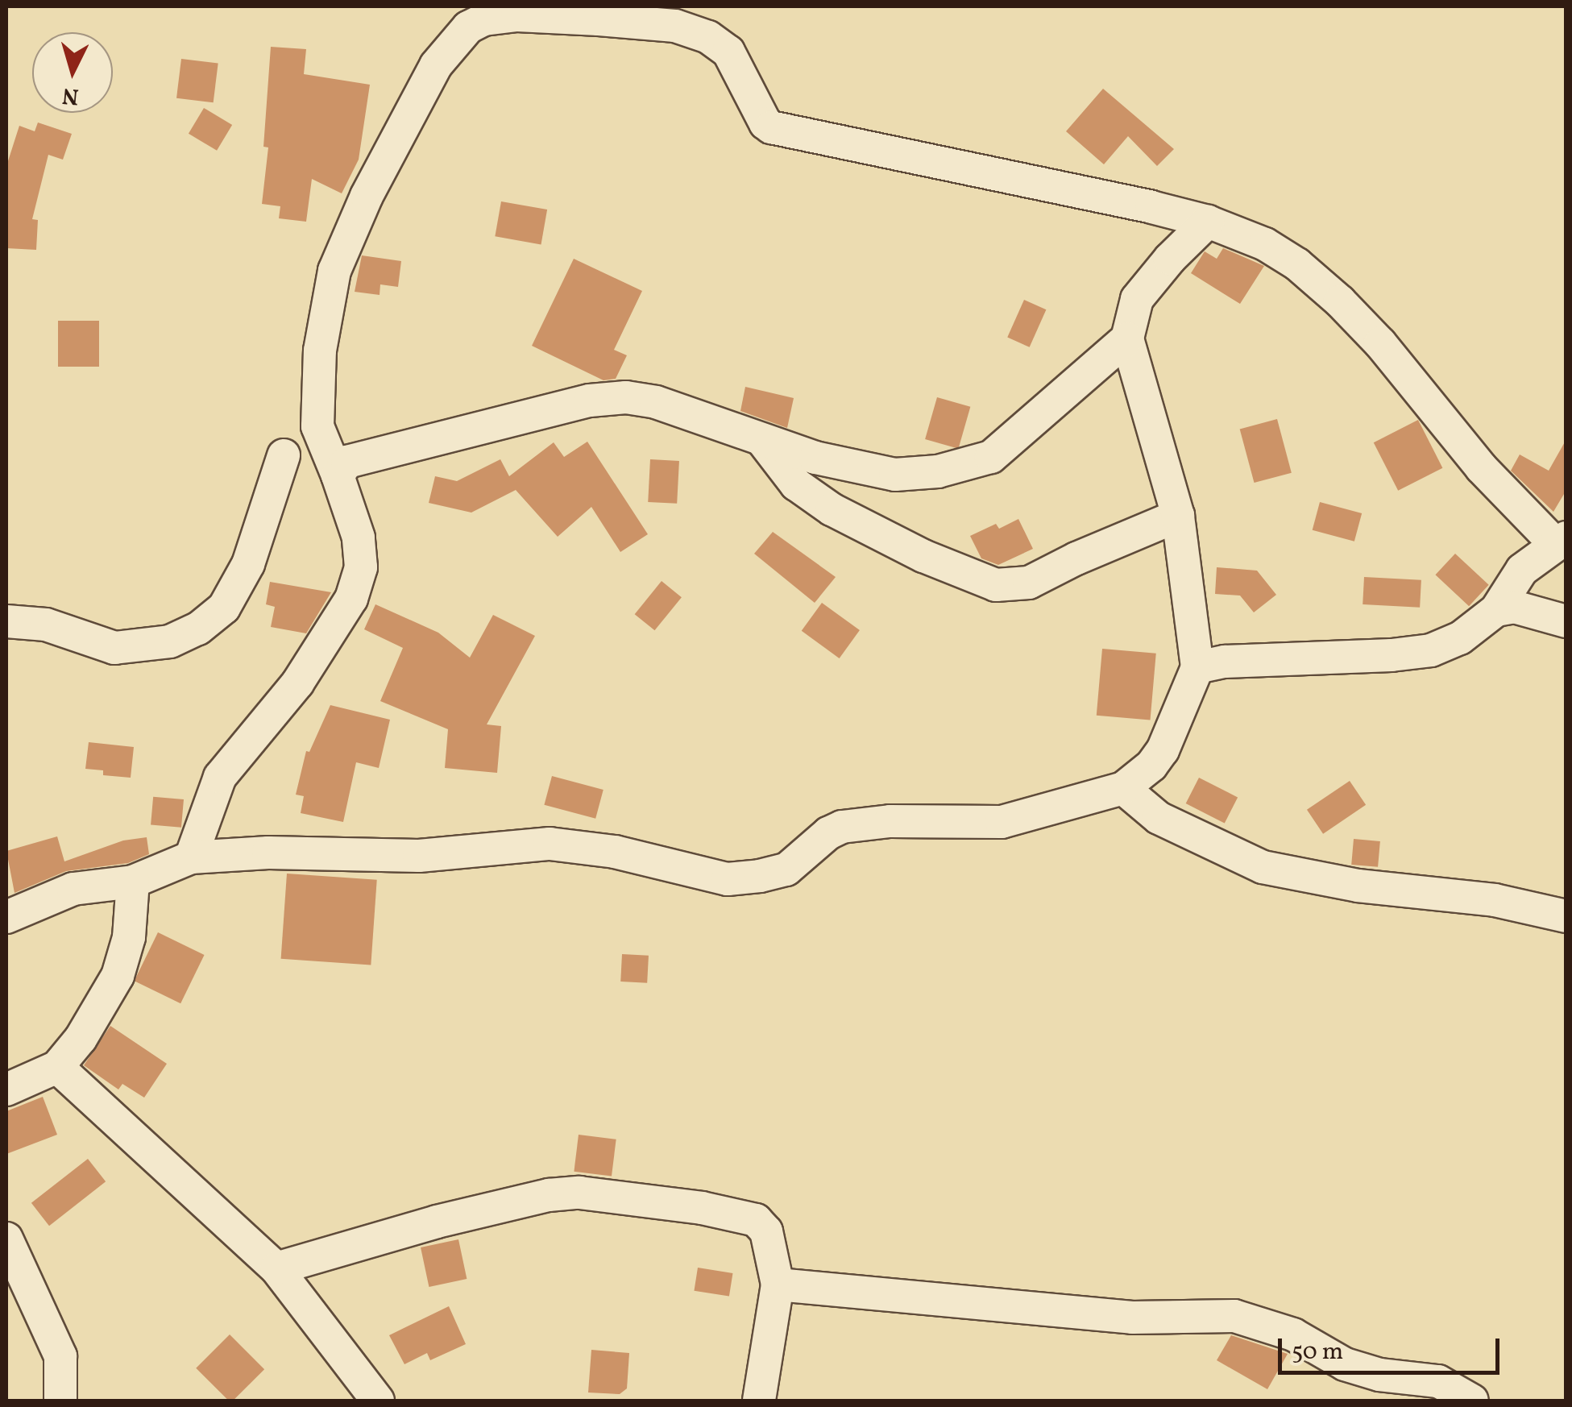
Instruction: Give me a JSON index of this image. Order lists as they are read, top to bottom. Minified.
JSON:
{"scale_bar":"50 m","north":"bottom"}
